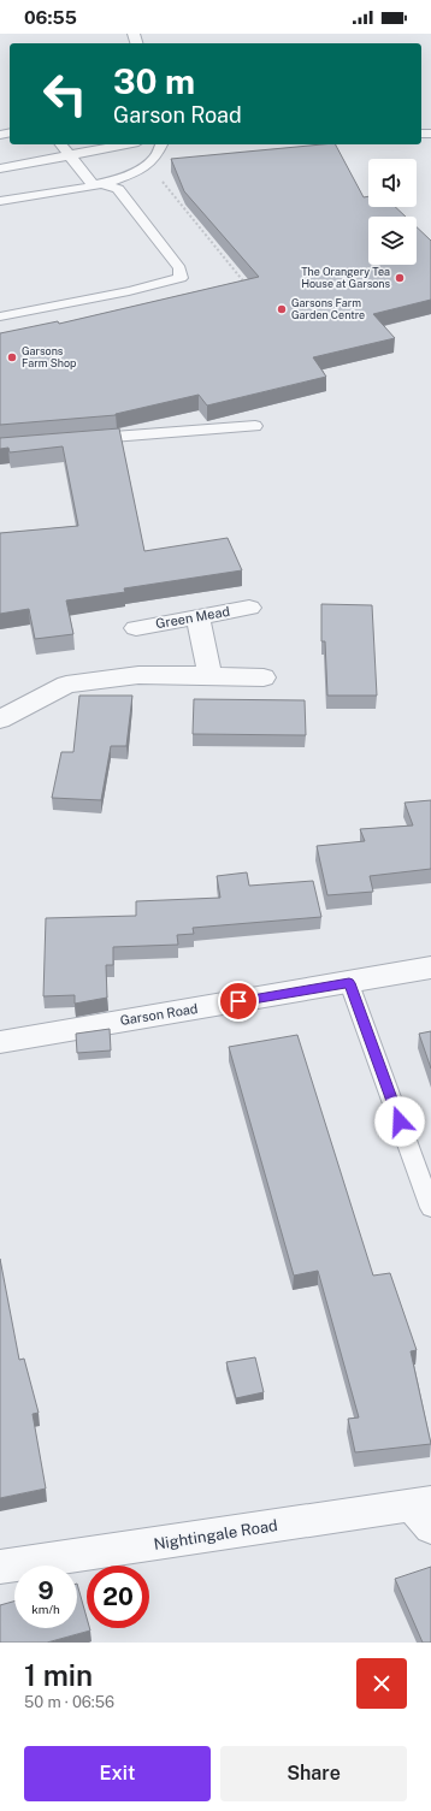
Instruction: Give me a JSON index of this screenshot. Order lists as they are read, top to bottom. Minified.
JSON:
{"streets":{"street":["Green Mead","Garson Road","Nightingale Road"]},"places":["The Orangery Tea House at Garsons","Garsons Farm Garden Centre","Garsons Farm Shop"],"page":{"status":"06:55","turn":["30 m","Garson Road"],"speed":"9 km/h","limit":"20","heading":["1 min","50 m · 06:56"],"buttons":["Exit","Share"]}}
